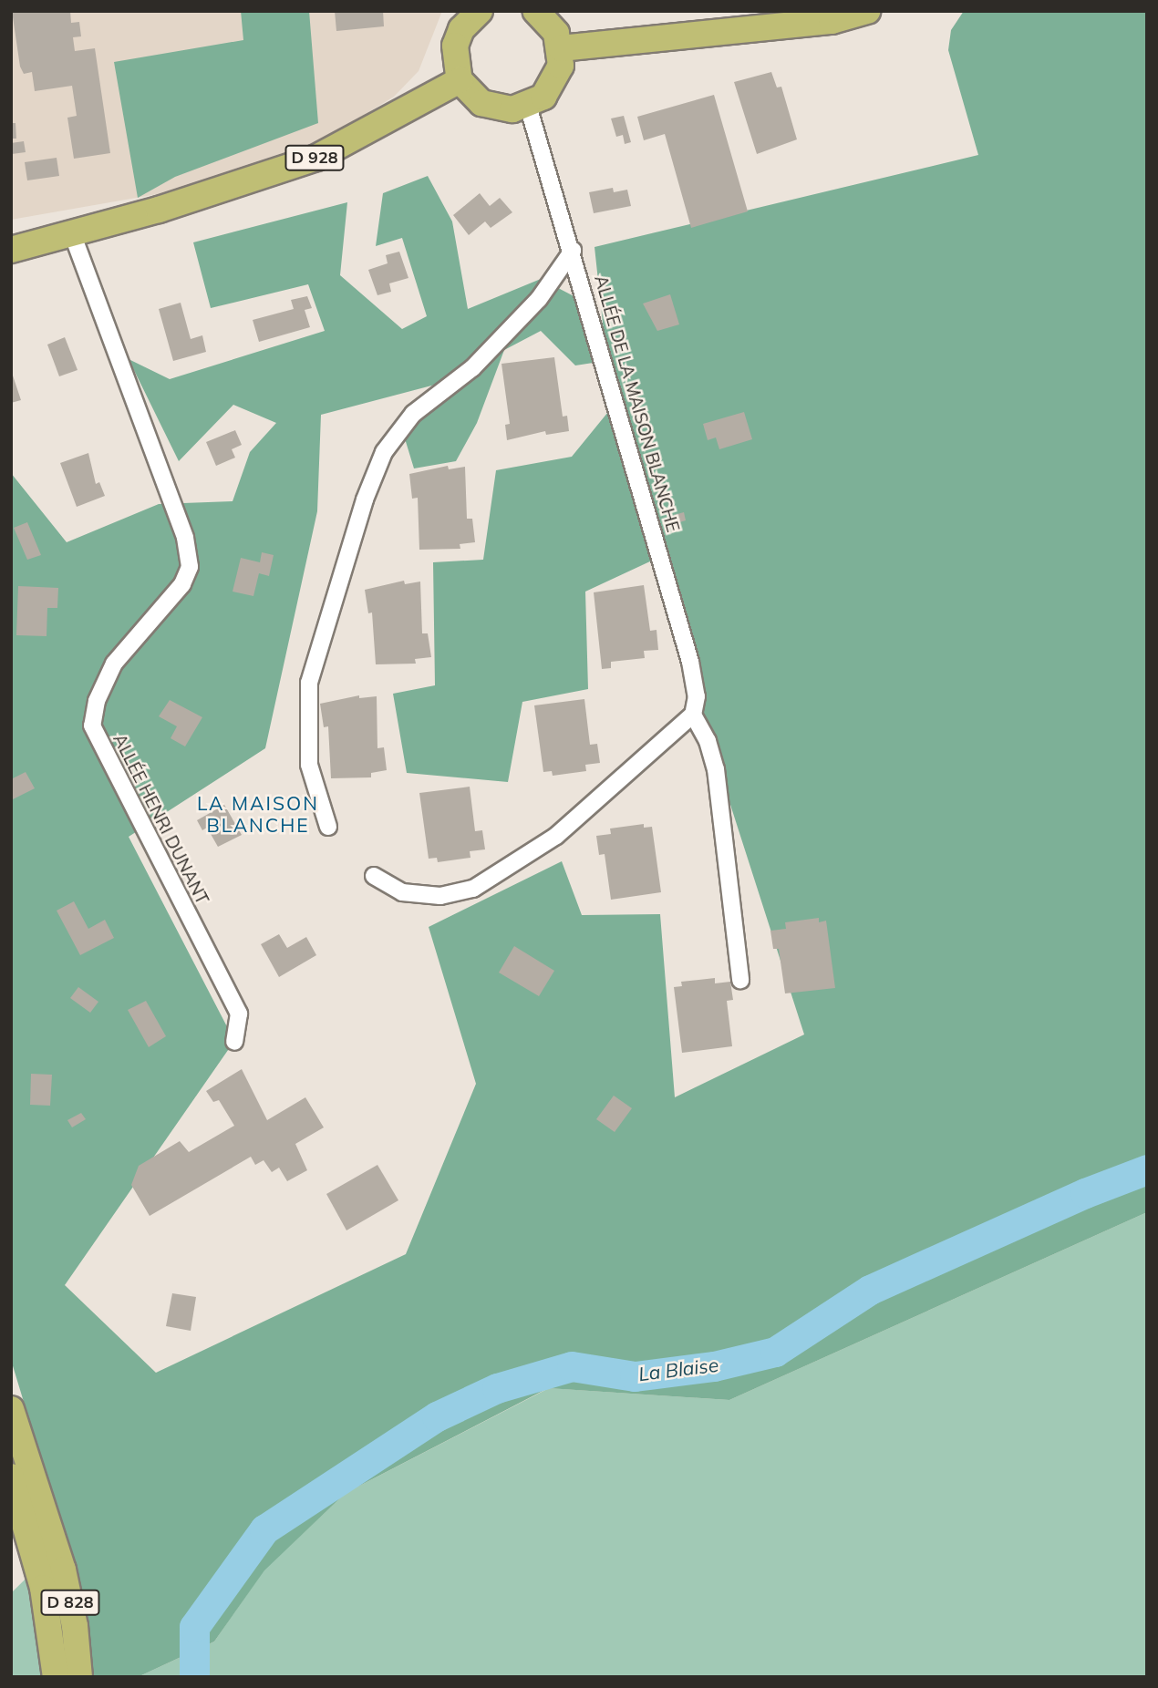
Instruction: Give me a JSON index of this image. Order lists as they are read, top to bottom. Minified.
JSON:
{"streets":{"main road":["D 928","D 828"],"street":["ALLÉE DE LA MAISON BLANCHE","ALLÉE HENRI DUNANT"]},"crossings":[["D 928","ALLÉE HENRI DUNANT"]],"districts":["LA MAISON BLANCHE"],"water":["La Blaise"]}
